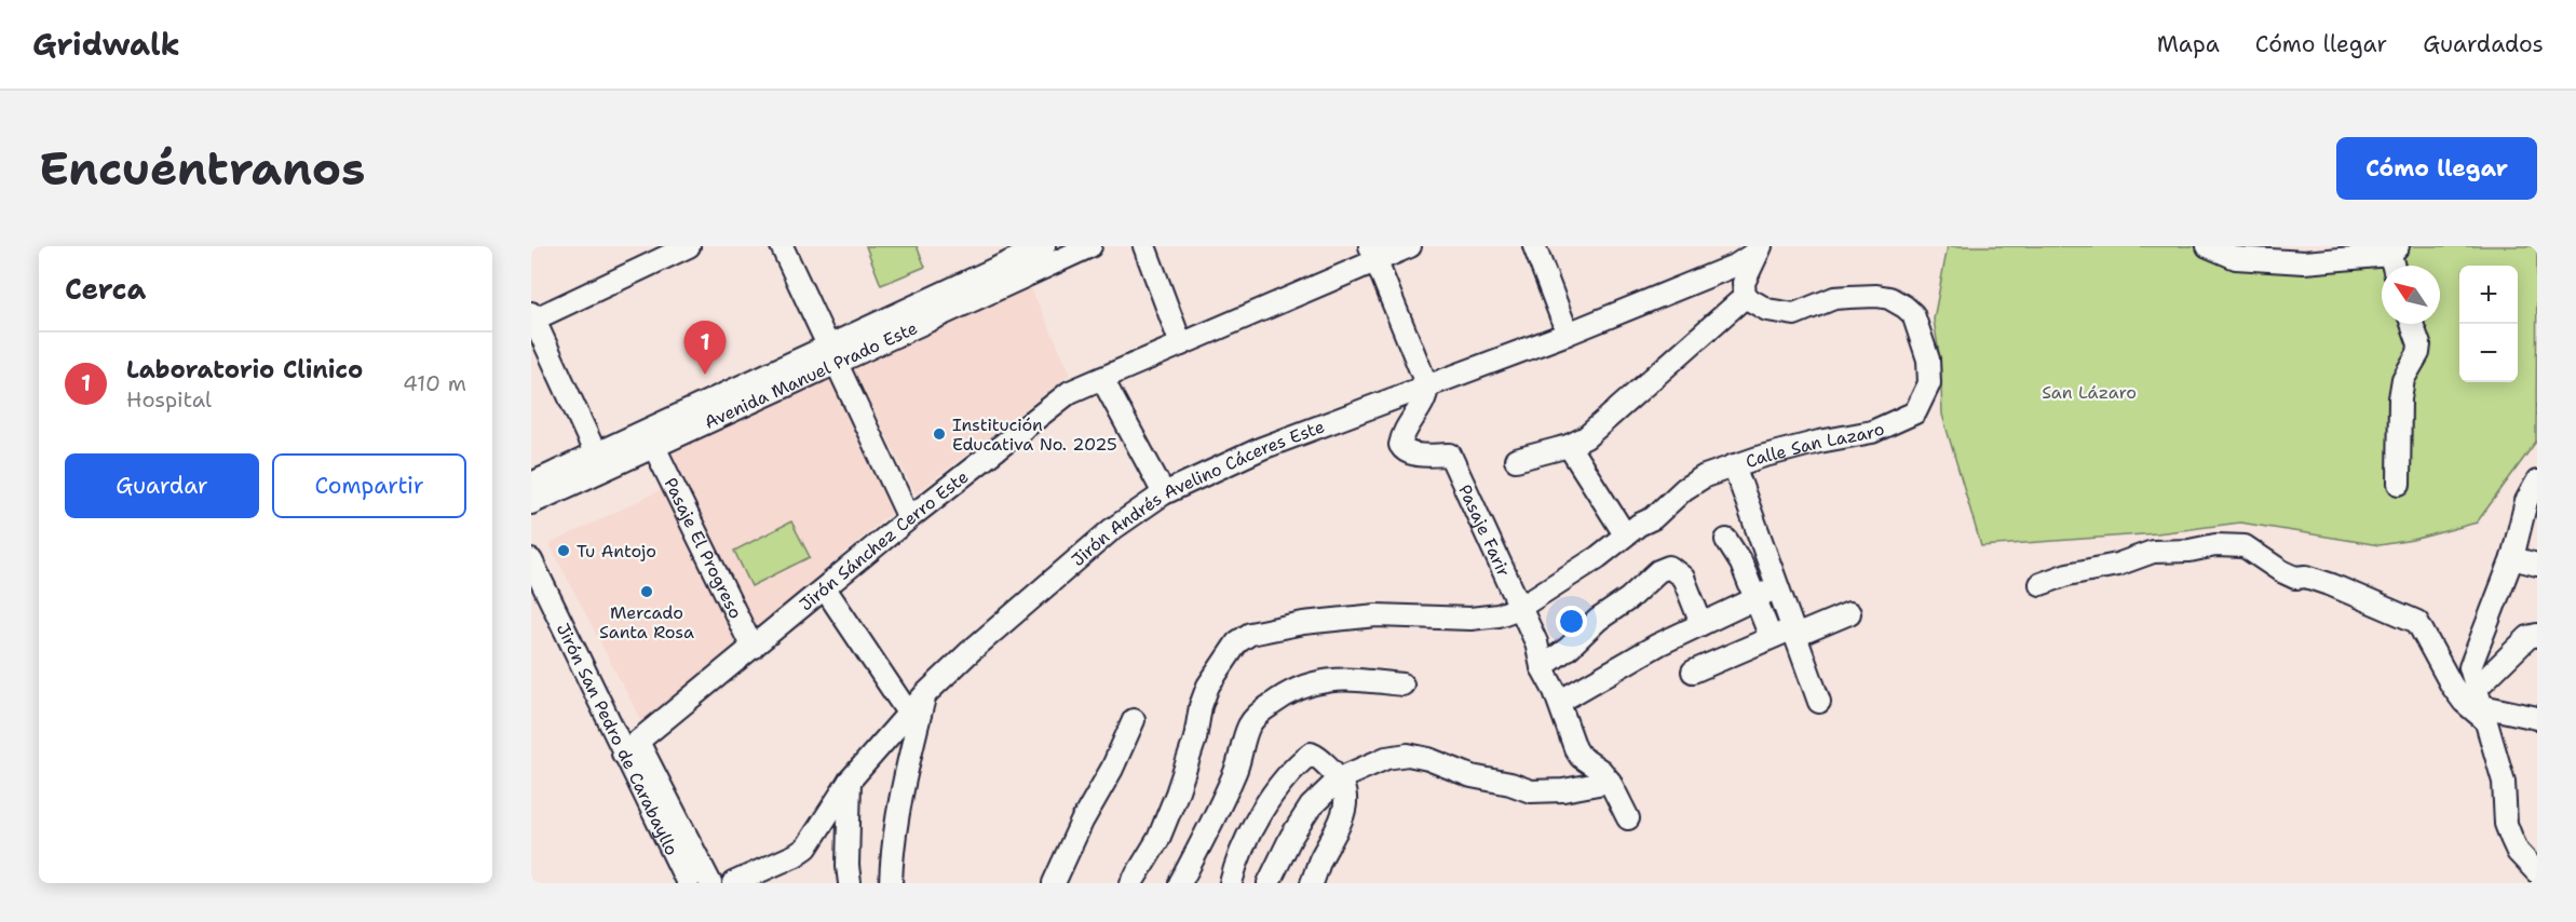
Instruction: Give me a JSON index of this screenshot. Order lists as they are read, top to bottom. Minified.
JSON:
{"streets":{"street":["Avenida Manuel Prado Este","Calle San Lazaro","Jirón Andrés Avelino Cáceres Este","Pasaje Farir","Jirón Sánchez Cerro Este","Pasaje El Progreso","Jirón San Pedro de Carabayllo"]},"crossings":[["Avenida Manuel Prado Este","Pasaje El Progreso"],["Calle San Lazaro","Pasaje Farir"],["Jirón Andrés Avelino Cáceres Este","Pasaje Farir"],["Jirón Sánchez Cerro Este","Pasaje El Progreso"],["Jirón Sánchez Cerro Este","Jirón San Pedro de Carabayllo"]],"parks":["San Lázaro"],"places":["Institución Educativa No. 2025","Tu Antojo","Mercado Santa Rosa"],"north":"top left","page":{"header":"Gridwalk","nav":["Mapa","Cómo llegar","Guardados"],"buttons":["Cómo llegar",["Guardar","Compartir"]],"title":"Encuéntranos","heading":"Cerca","map_buttons":["+","−"],"pins":"1","list":[{"mark":"1","name":"Laboratorio Clinico","note":"Hospital","value":"410 m"}]}}
